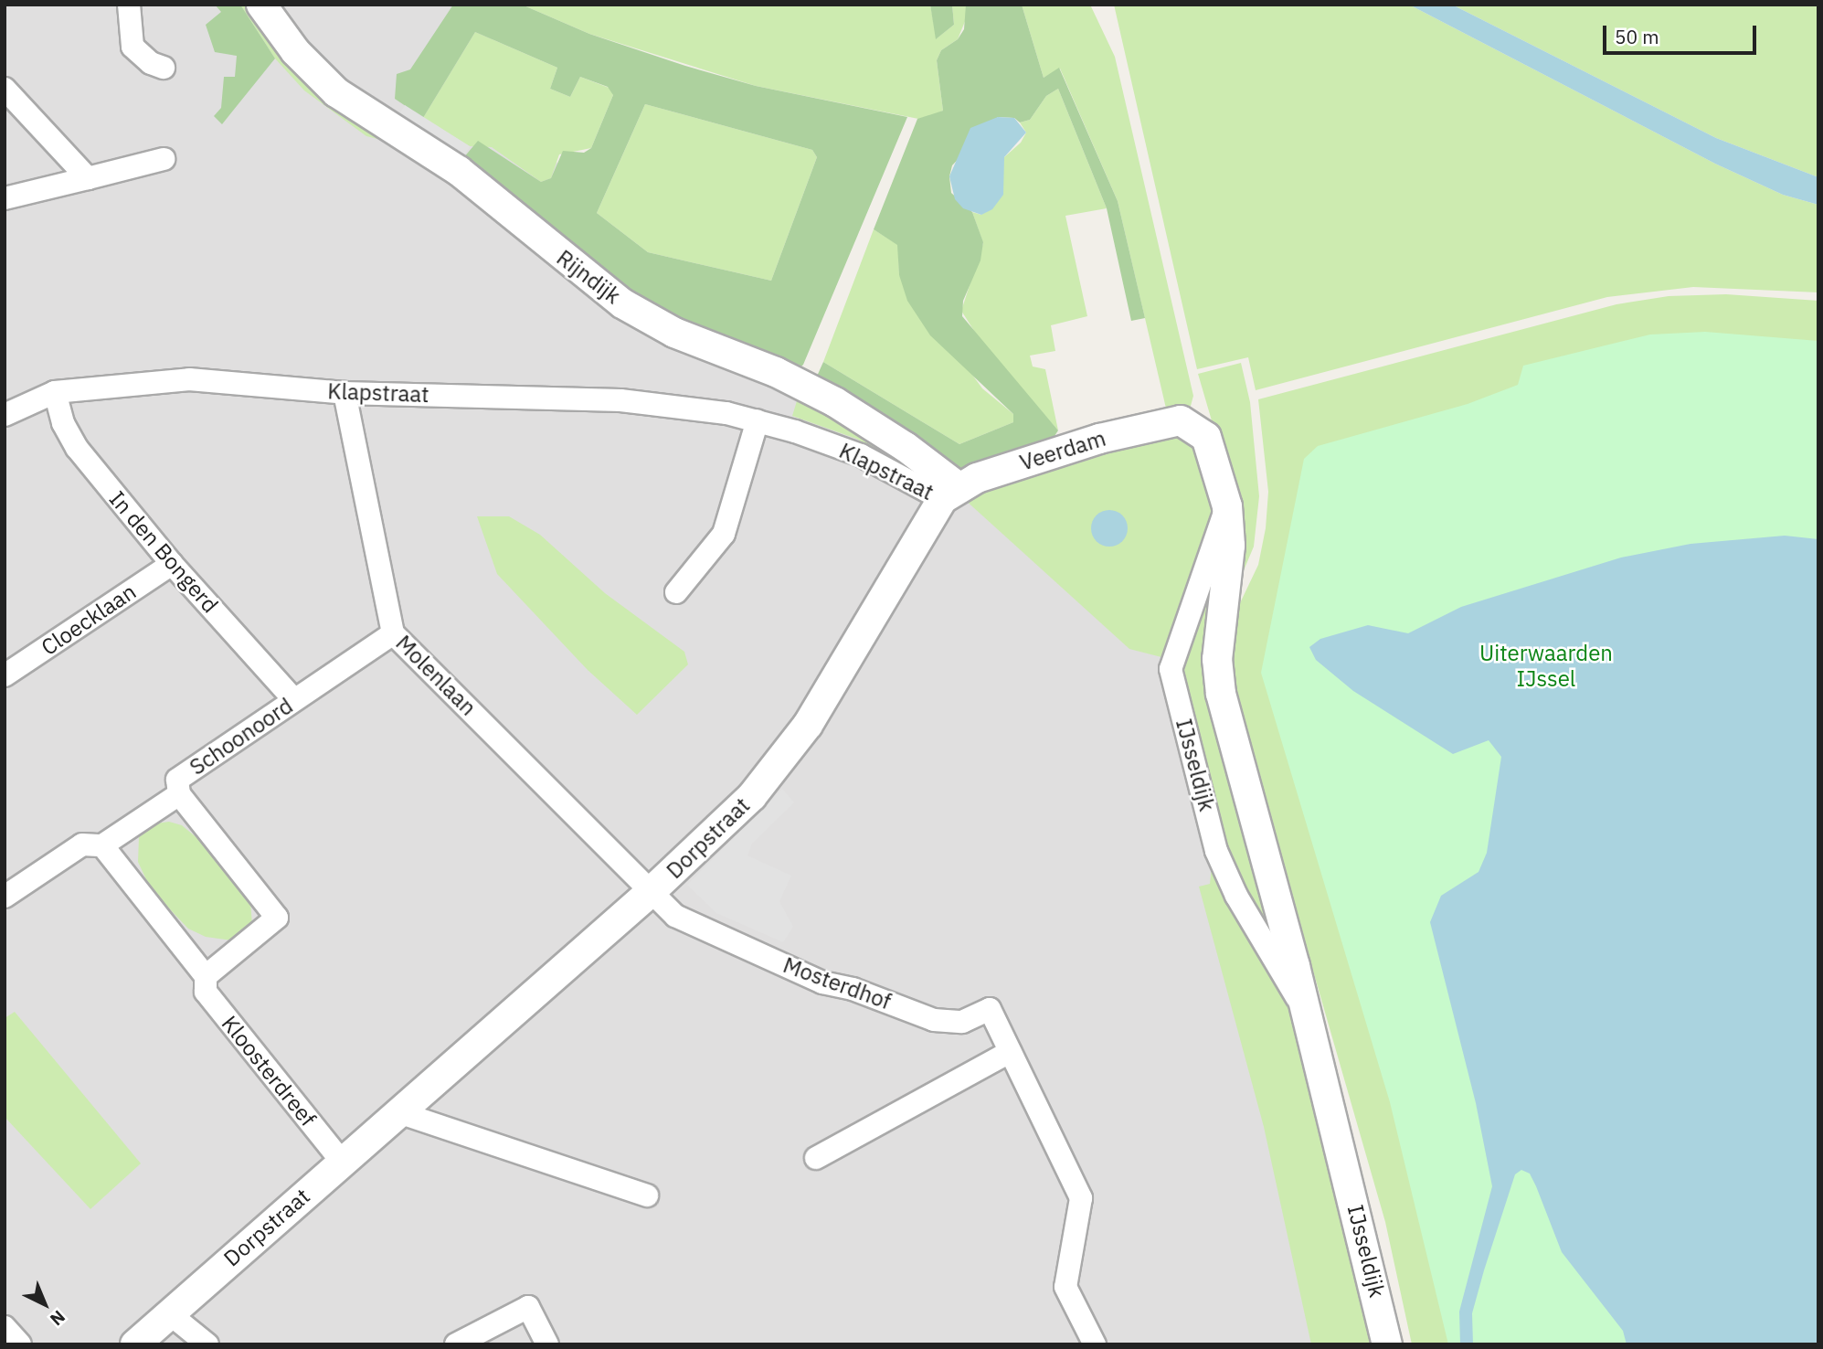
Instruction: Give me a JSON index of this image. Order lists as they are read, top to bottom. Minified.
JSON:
{"streets":{"street":["Rijndijk","Klapstraat","Veerdam","In den Bongerd","Cloecklaan","Molenlaan","Schoonoord","IJsseldijk","Dorpstraat","Mosterdhof","Kloosterdreef"]},"crossings":[["Rijndijk","Klapstraat"],["Rijndijk","Veerdam"],["Rijndijk","Dorpstraat"],["Klapstraat","Veerdam"],["Klapstraat","In den Bongerd"],["Klapstraat","Molenlaan"],["Klapstraat","Dorpstraat"],["Veerdam","IJsseldijk"],["Veerdam","Dorpstraat"],["In den Bongerd","Cloecklaan"],["In den Bongerd","Schoonoord"],["Molenlaan","Schoonoord"],["Molenlaan","Dorpstraat"],["Molenlaan","Mosterdhof"],["Schoonoord","Kloosterdreef"],["Dorpstraat","Mosterdhof"],["Dorpstraat","Kloosterdreef"]],"parks":["Uiterwaarden IJssel"],"scale_bar":"50 m","north":"bottom right"}
